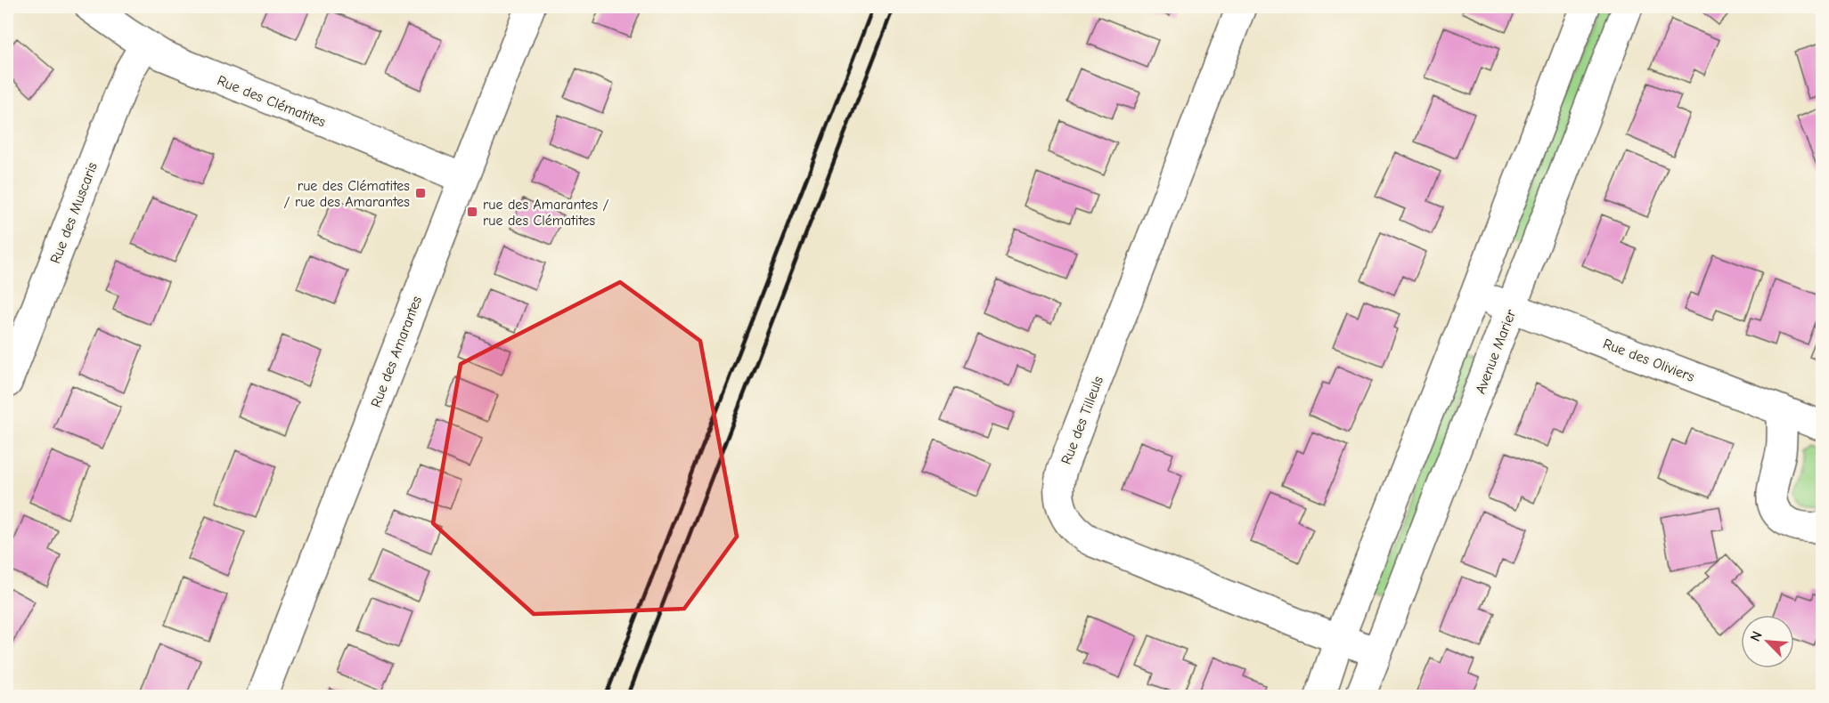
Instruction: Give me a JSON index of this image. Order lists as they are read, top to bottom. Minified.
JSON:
{"streets":{"street":["Rue des Clématites","Rue des Muscaris","Rue des Amarantes","Avenue Marier","Rue des Oliviers","Rue des Tilleuls"]},"crossings":[["Rue des Clématites","Rue des Muscaris"],["Rue des Clématites","Rue des Amarantes"],["Avenue Marier","Rue des Oliviers"],["Avenue Marier","Rue des Tilleuls"]],"places":{"transit":["rue des Clématites / rue des Amarantes","rue des Amarantes / rue des Clématites"]},"north":"top left"}
